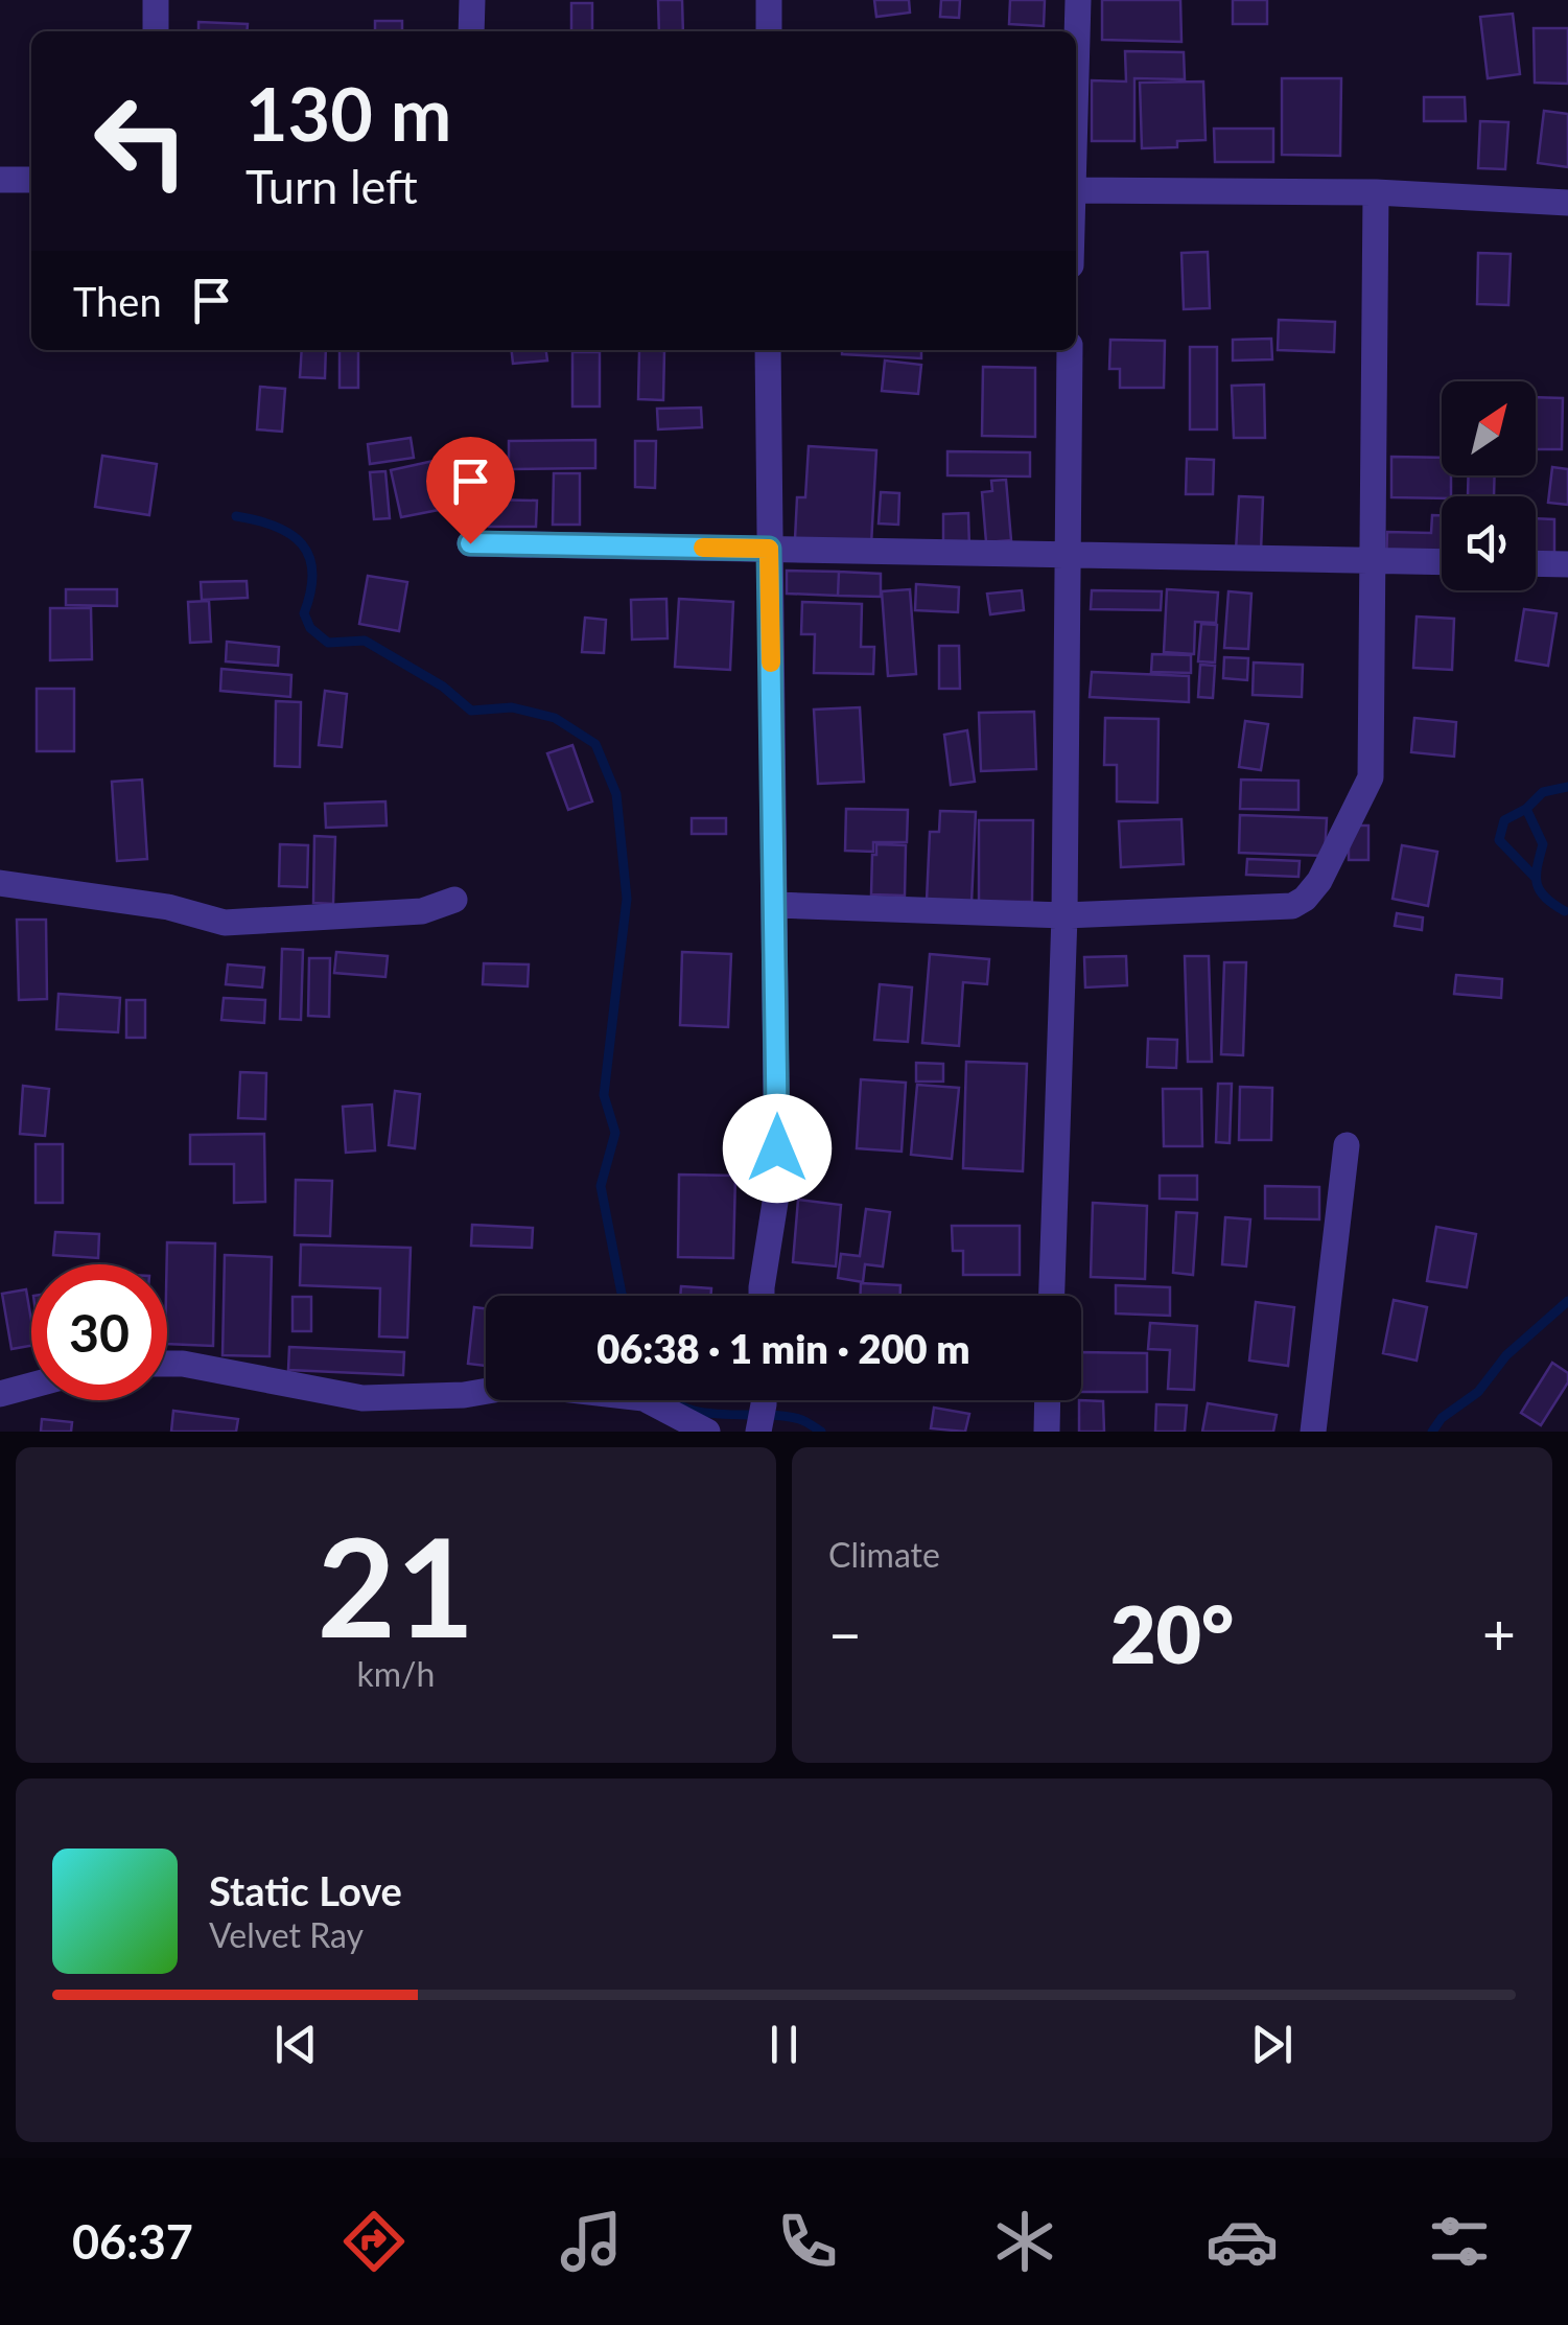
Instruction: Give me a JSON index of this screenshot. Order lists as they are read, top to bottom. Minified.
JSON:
{"north":"top right","page":{"turn":["130 m","Turn left"],"then":"Then","limit":"30","trip":"06:38 · 1 min · 200 m","tile":[["21","km/h"],"Climate"],"heat":["−","20°","+"],"song":["Static Love","Velvet Ray"],"tabs":"06:37"}}
